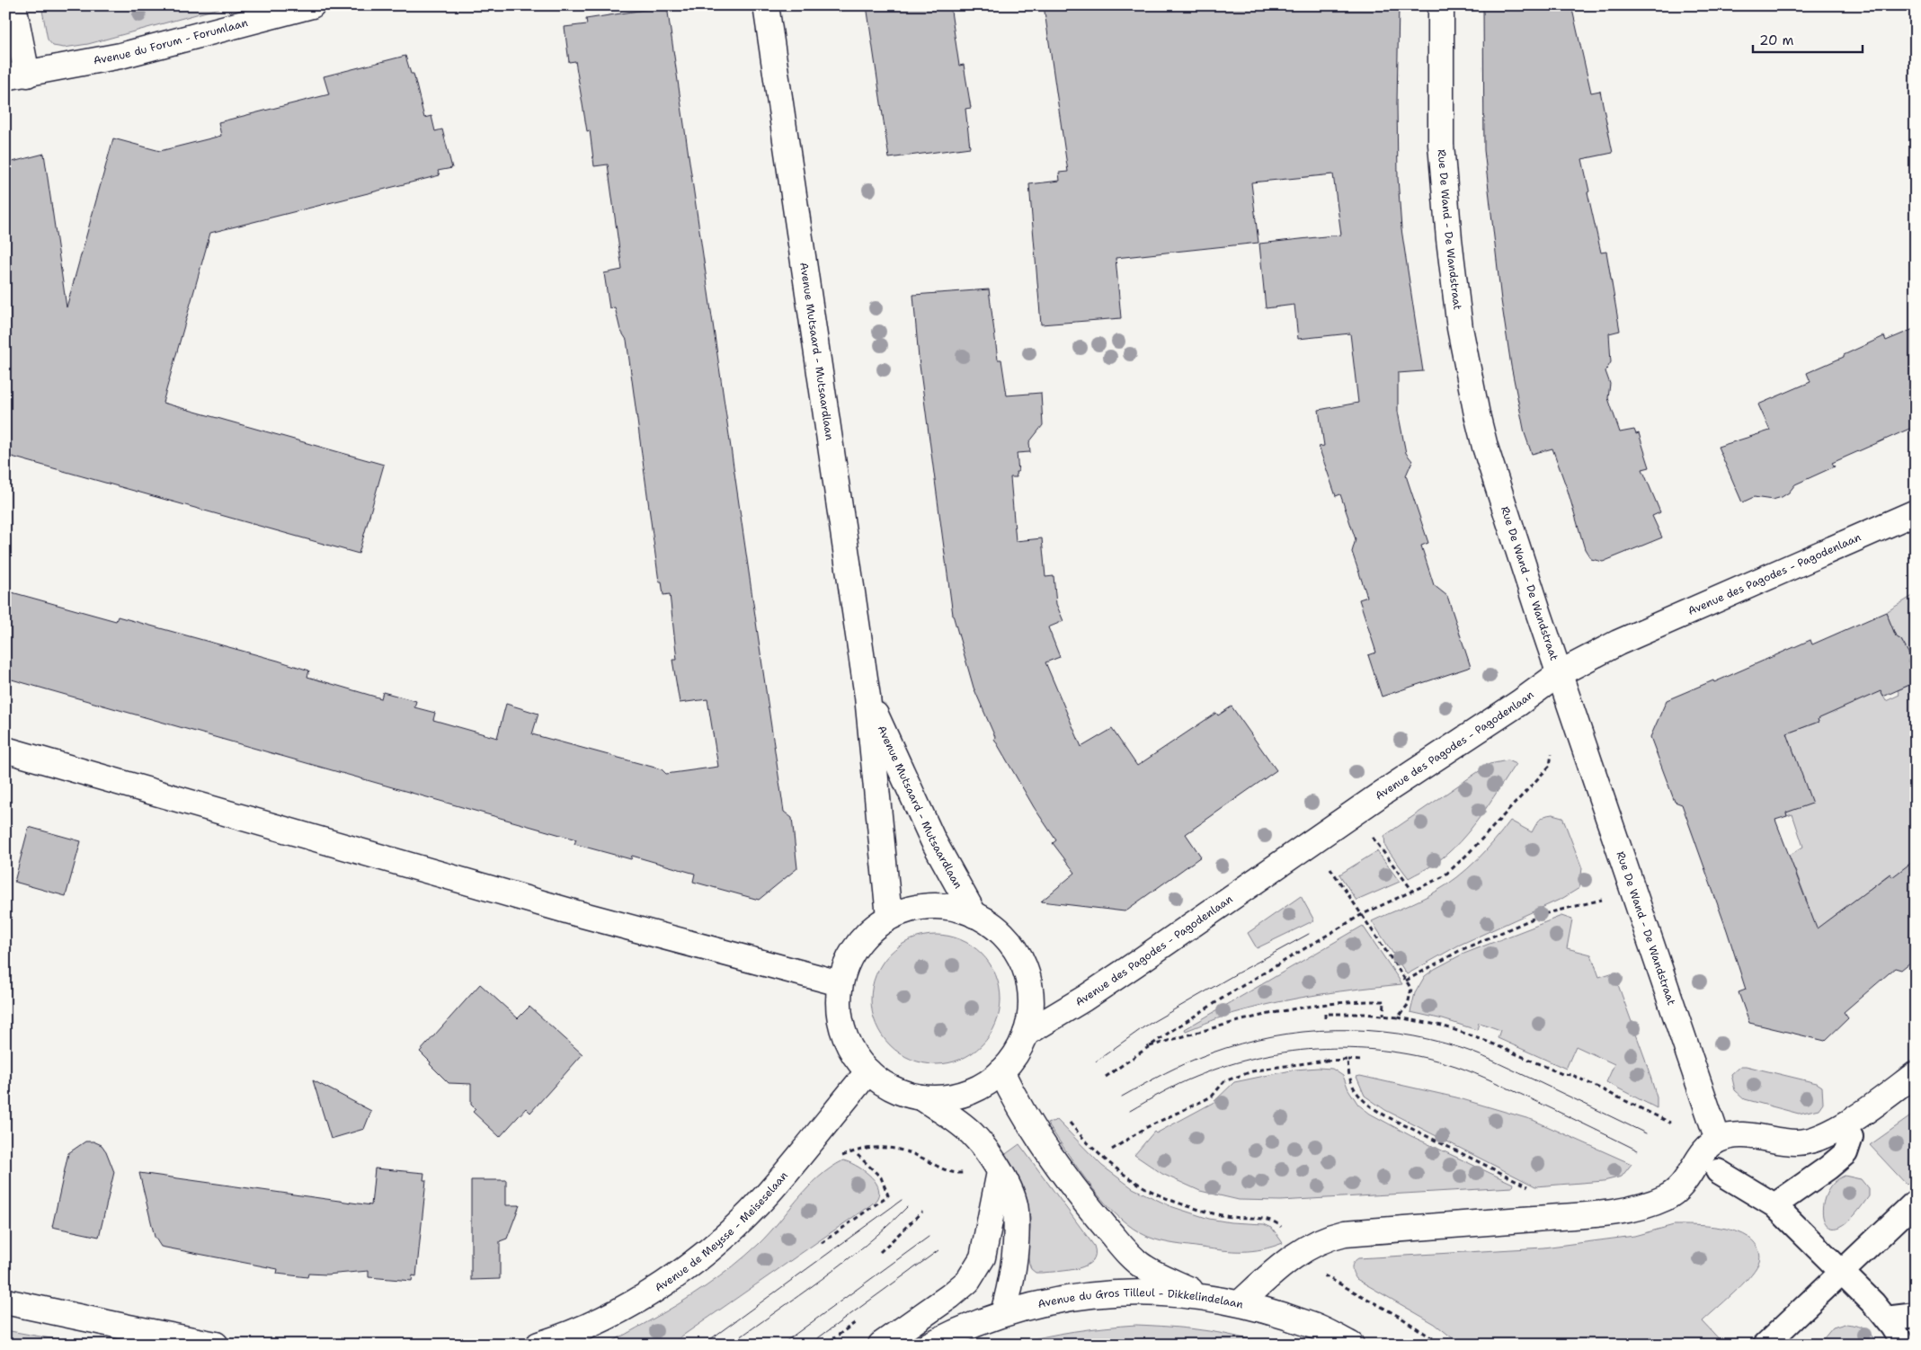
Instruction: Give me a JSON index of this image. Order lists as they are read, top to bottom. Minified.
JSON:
{"streets":{"main road":["Avenue du Forum - Forumlaan","Rue De Wand - De Wandstraat","Avenue Mutsaard - Mutsaardlaan","Avenue des Pagodes - Pagodenlaan","Avenue de Meysse - Meiseselaan","Avenue du Gros Tilleul - Dikkelindelaan"]},"crossings":[["Rue De Wand - De Wandstraat","Avenue des Pagodes - Pagodenlaan"]],"scale_bar":"20 m"}
